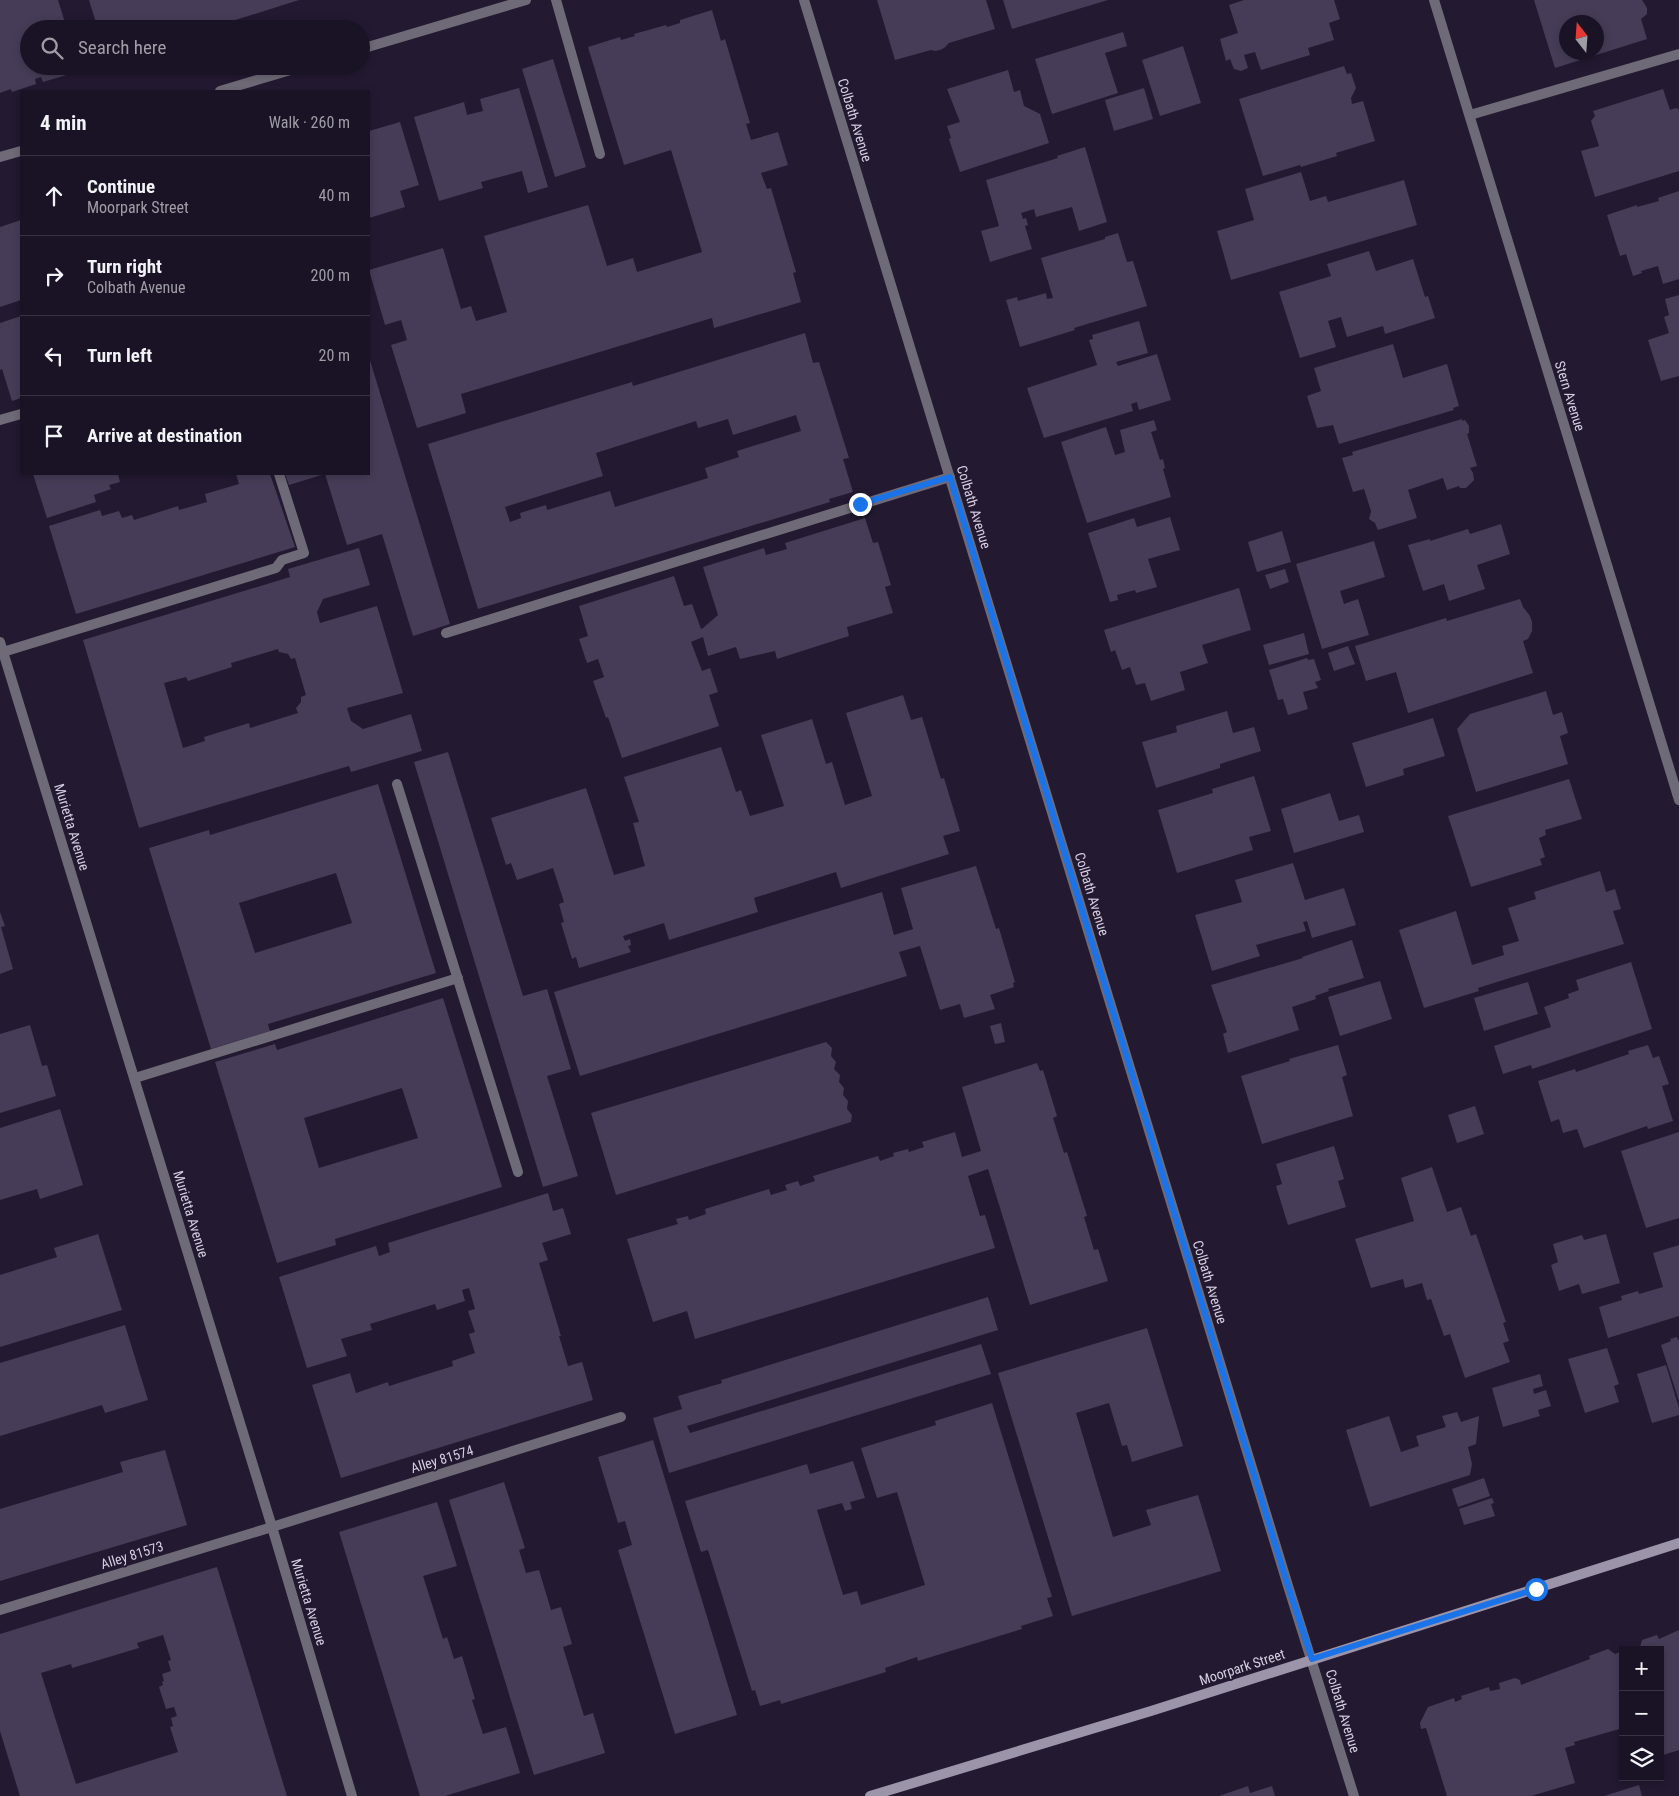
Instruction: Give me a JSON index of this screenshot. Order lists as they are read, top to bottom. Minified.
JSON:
{"streets":{"main road":["Moorpark Street"],"street":["Colbath Avenue","Stern Avenue","Murietta Avenue","Alley 81574","Alley 81573"]},"crossings":[["Colbath Avenue","Moorpark Street"],["Murietta Avenue","Alley 81574"],["Murietta Avenue","Alley 81573"],["Alley 81574","Alley 81573"]],"north":"top","page":{"search":"Search here","heading":["4 min","Walk · 260 m"],"list":[["Continue","Moorpark Street","40 m"],["Turn right","Colbath Avenue","200 m"],["Turn left","20 m"],"Arrive at destination"],"map_buttons":["+","−"]}}
